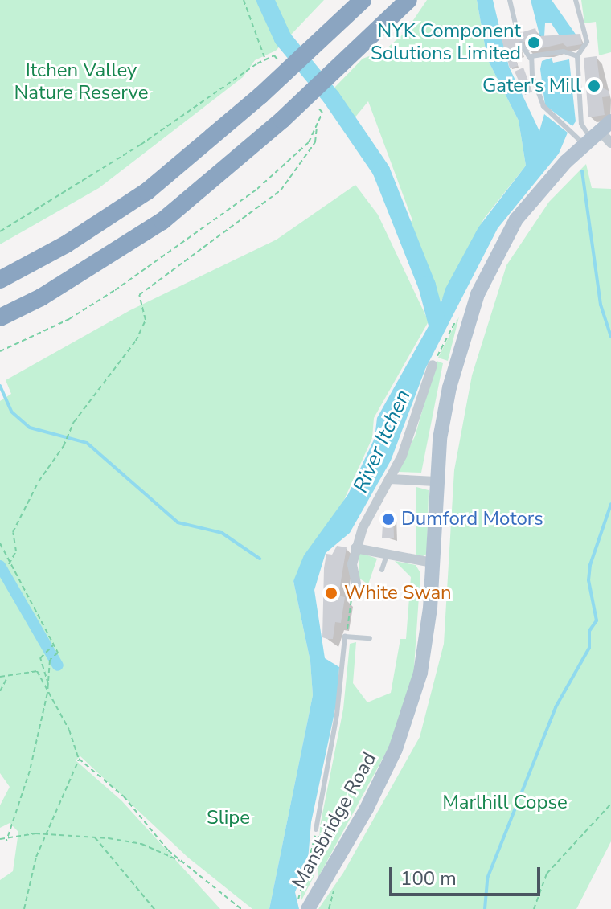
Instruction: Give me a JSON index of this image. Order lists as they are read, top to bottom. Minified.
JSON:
{"streets":{"main road":["Mansbridge Road"]},"water":["River Itchen"],"parks":["Itchen Valley Nature Reserve","Marlhill Copse","Slipe"],"places":["NYK Component Solutions Limited","Gater's Mill","Dumford Motors","White Swan"],"scale_bar":"100 m"}
